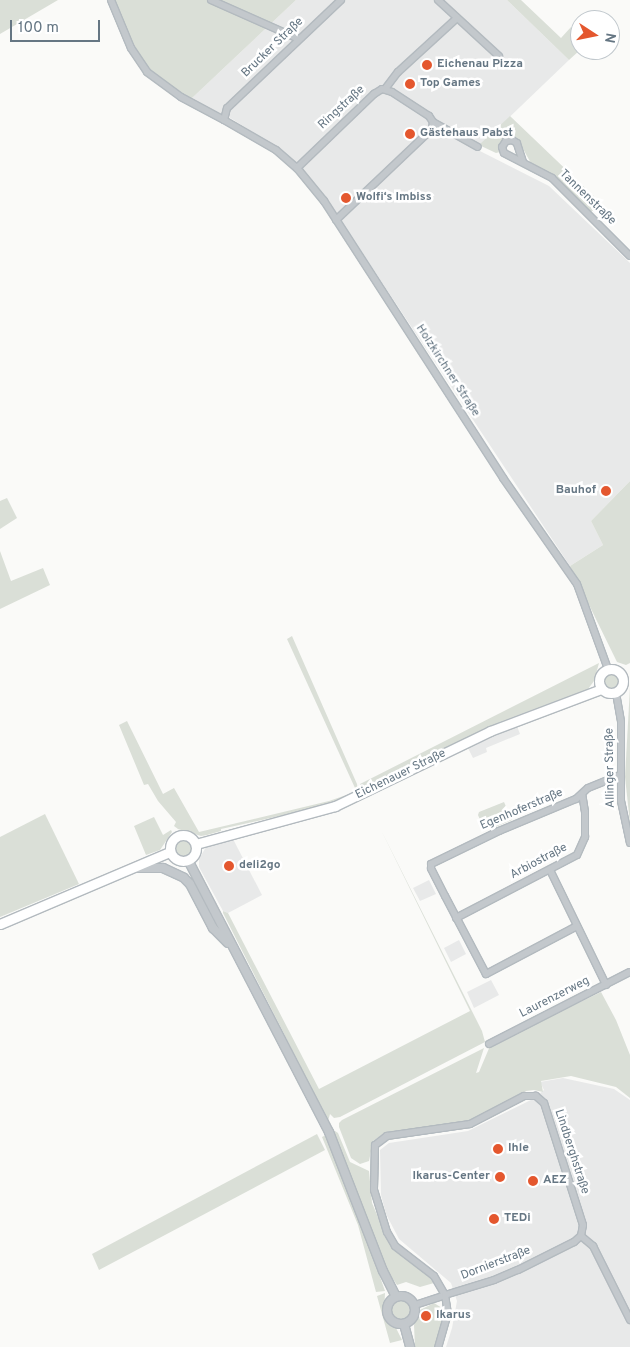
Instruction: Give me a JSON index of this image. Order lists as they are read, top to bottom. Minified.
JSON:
{"streets":{"main road":["Eichenauer Straße"],"street":["Brucker Straße","Ringstraße","Tannenstraße","Holzkirchner Straße","Allinger Straße","Egenhoferstraße","Arbiostraße","Laurenzerweg","Lindberghstraße","Dornierstraße"]},"crossings":[["Brucker Straße","Holzkirchner Straße"],["Ringstraße","Holzkirchner Straße"],["Holzkirchner Straße","Allinger Straße"],["Holzkirchner Straße","Eichenauer Straße"],["Allinger Straße","Eichenauer Straße"],["Allinger Straße","Egenhoferstraße"],["Egenhoferstraße","Arbiostraße"],["Lindberghstraße","Dornierstraße"]],"places":["Eichenau Pizza","Top Games","Gästehaus Pabst","Wolfi‘s Imbiss","Bauhof","deli2go","Ihle","Ikarus-Center","AEZ","TEDi","Ikarus"],"scale_bar":"100 m","north":"right"}
